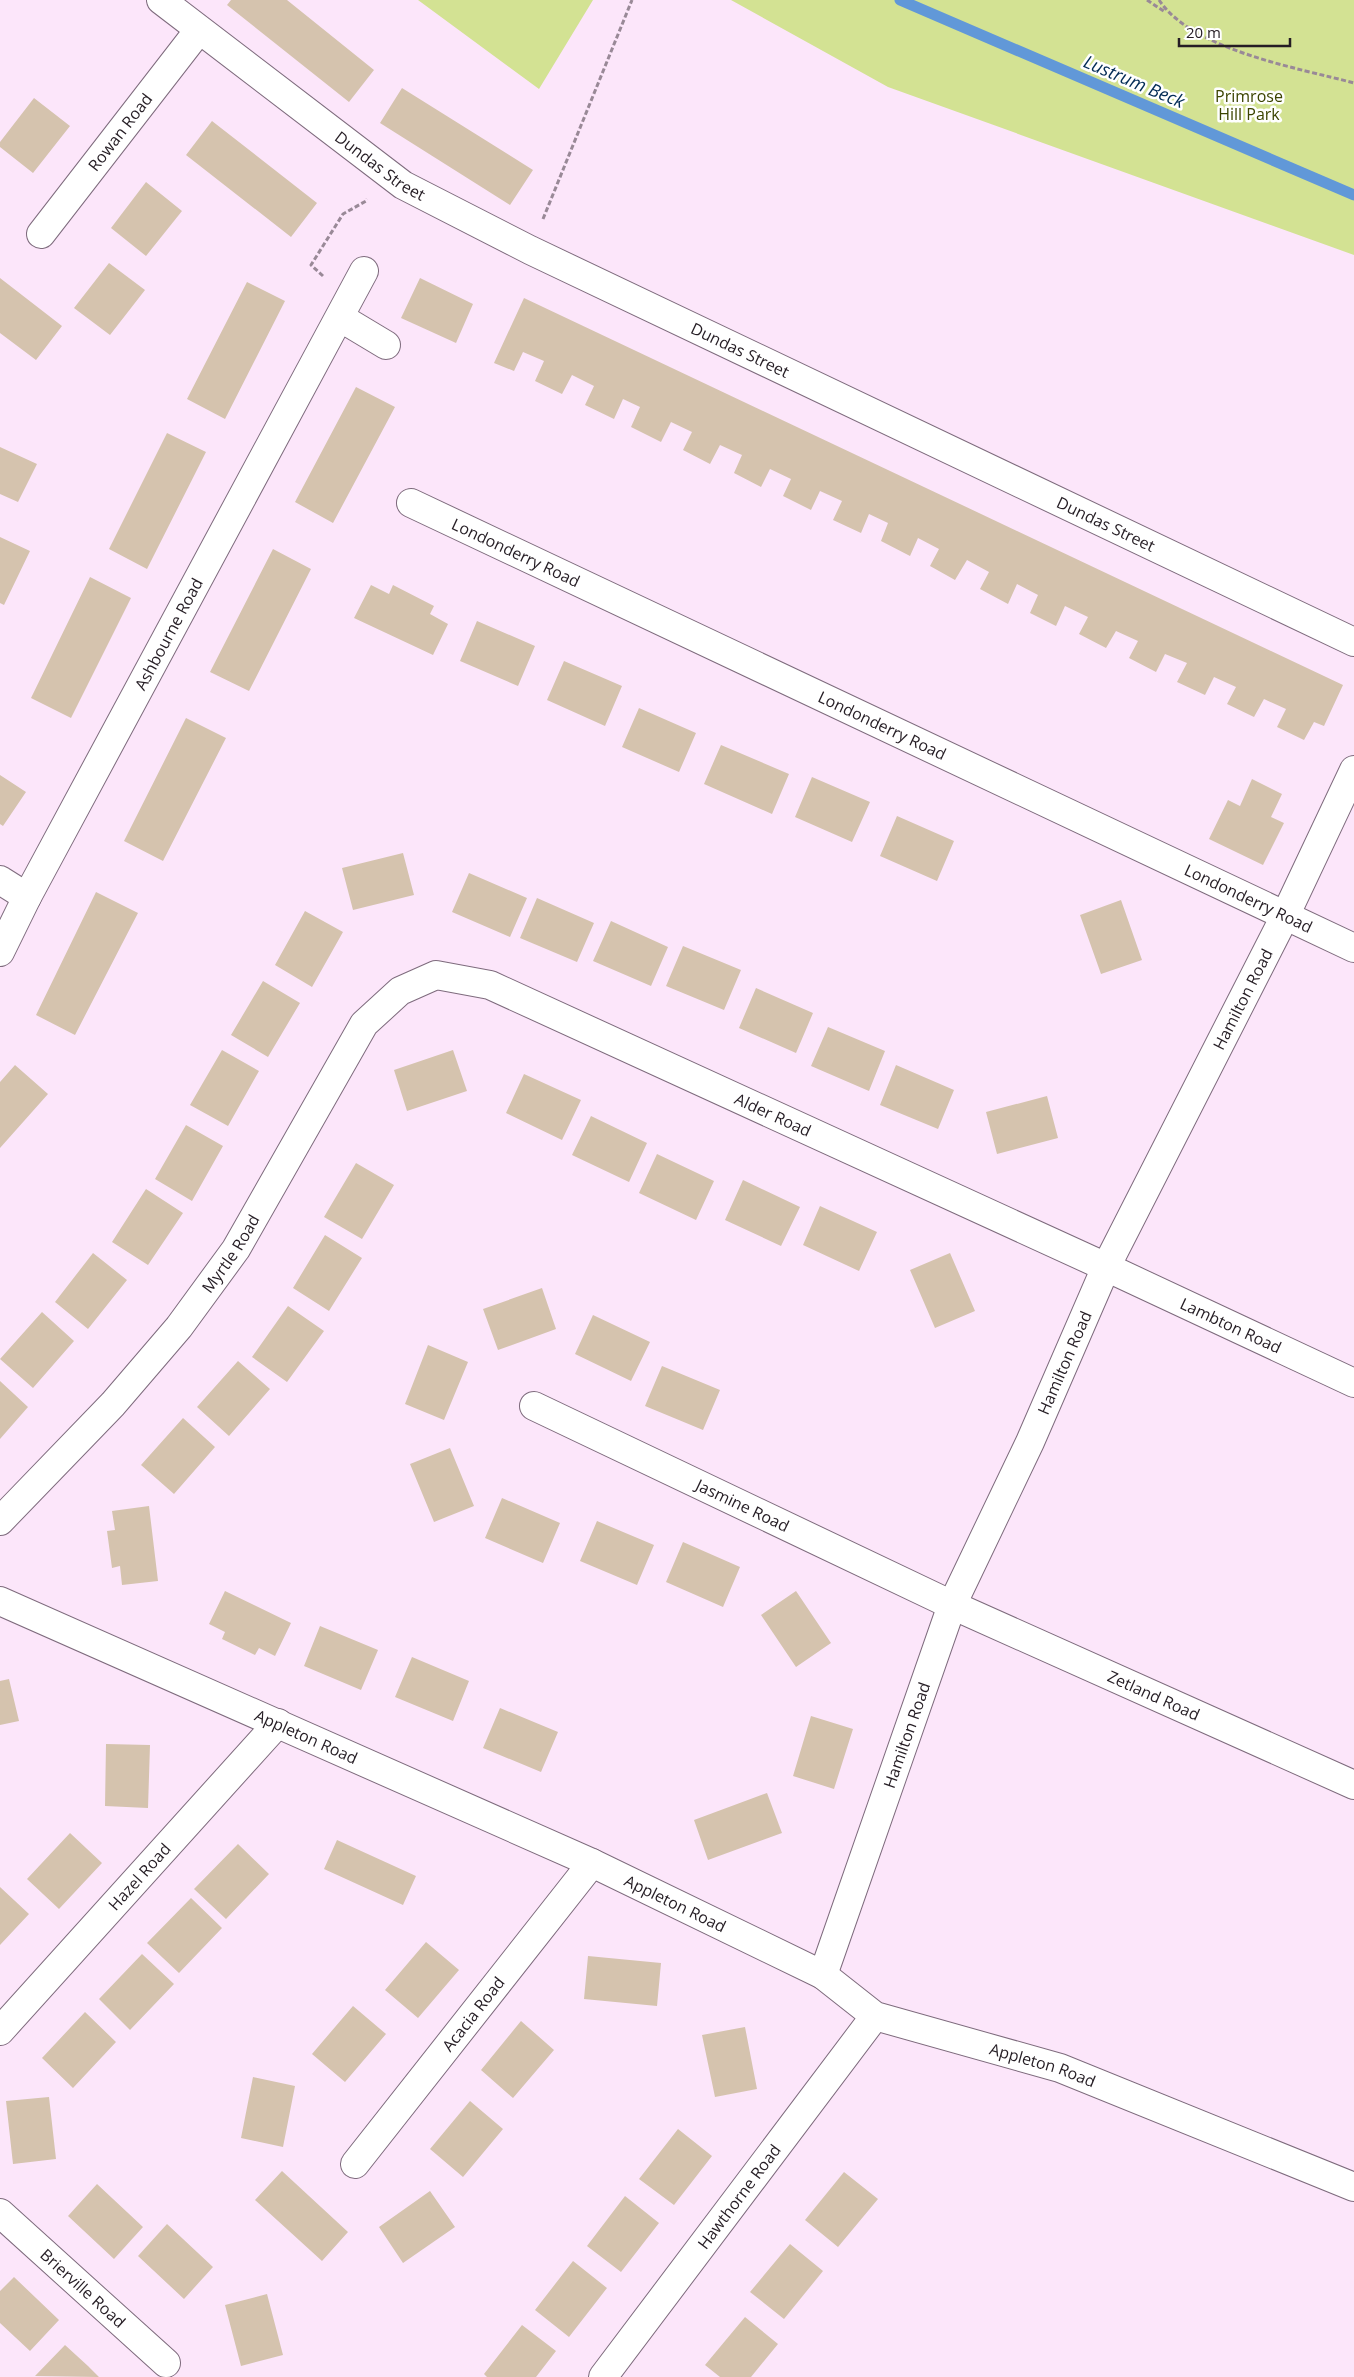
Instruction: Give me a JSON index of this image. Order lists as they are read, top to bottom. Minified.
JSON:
{"streets":{"street":["Rowan Road","Dundas Street","Londonderry Road","Ashbourne Road","Hamilton Road","Alder Road","Myrtle Road","Lambton Road","Jasmine Road","Zetland Road","Appleton Road","Hazel Road","Acacia Road","Hawthorne Road","Brierville Road"]},"crossings":[["Rowan Road","Dundas Street"],["Londonderry Road","Hamilton Road"],["Hamilton Road","Alder Road"],["Hamilton Road","Lambton Road"],["Hamilton Road","Jasmine Road"],["Hamilton Road","Zetland Road"],["Hamilton Road","Appleton Road"],["Alder Road","Myrtle Road"],["Alder Road","Lambton Road"],["Jasmine Road","Zetland Road"],["Appleton Road","Hazel Road"],["Appleton Road","Acacia Road"],["Appleton Road","Hawthorne Road"]],"water":["Lustrum Beck"],"parks":["Primrose Hill Park"],"scale_bar":"20 m"}
